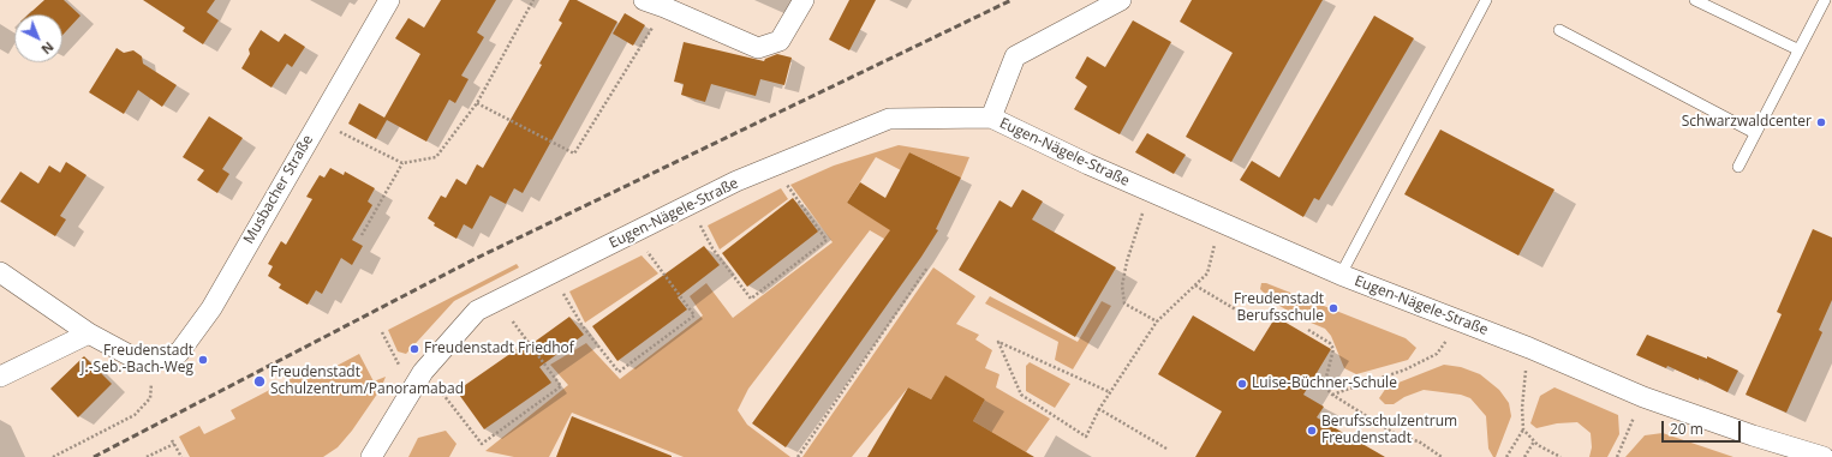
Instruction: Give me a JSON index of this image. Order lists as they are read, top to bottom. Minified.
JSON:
{"streets":{"street":["Eugen-Nägele-Straße","Musbacher Straße"]},"places":["Schwarzwaldcenter","Freudenstadt Berufsschule","Freudenstadt Friedhof","Freudenstadt J.-Seb.-Bach-Weg","Freudenstadt Schulzentrum/Panoramabad","Luise-Büchner-Schule","Berufsschulzentrum Freudenstadt"],"scale_bar":"20 m","north":"bottom right"}
